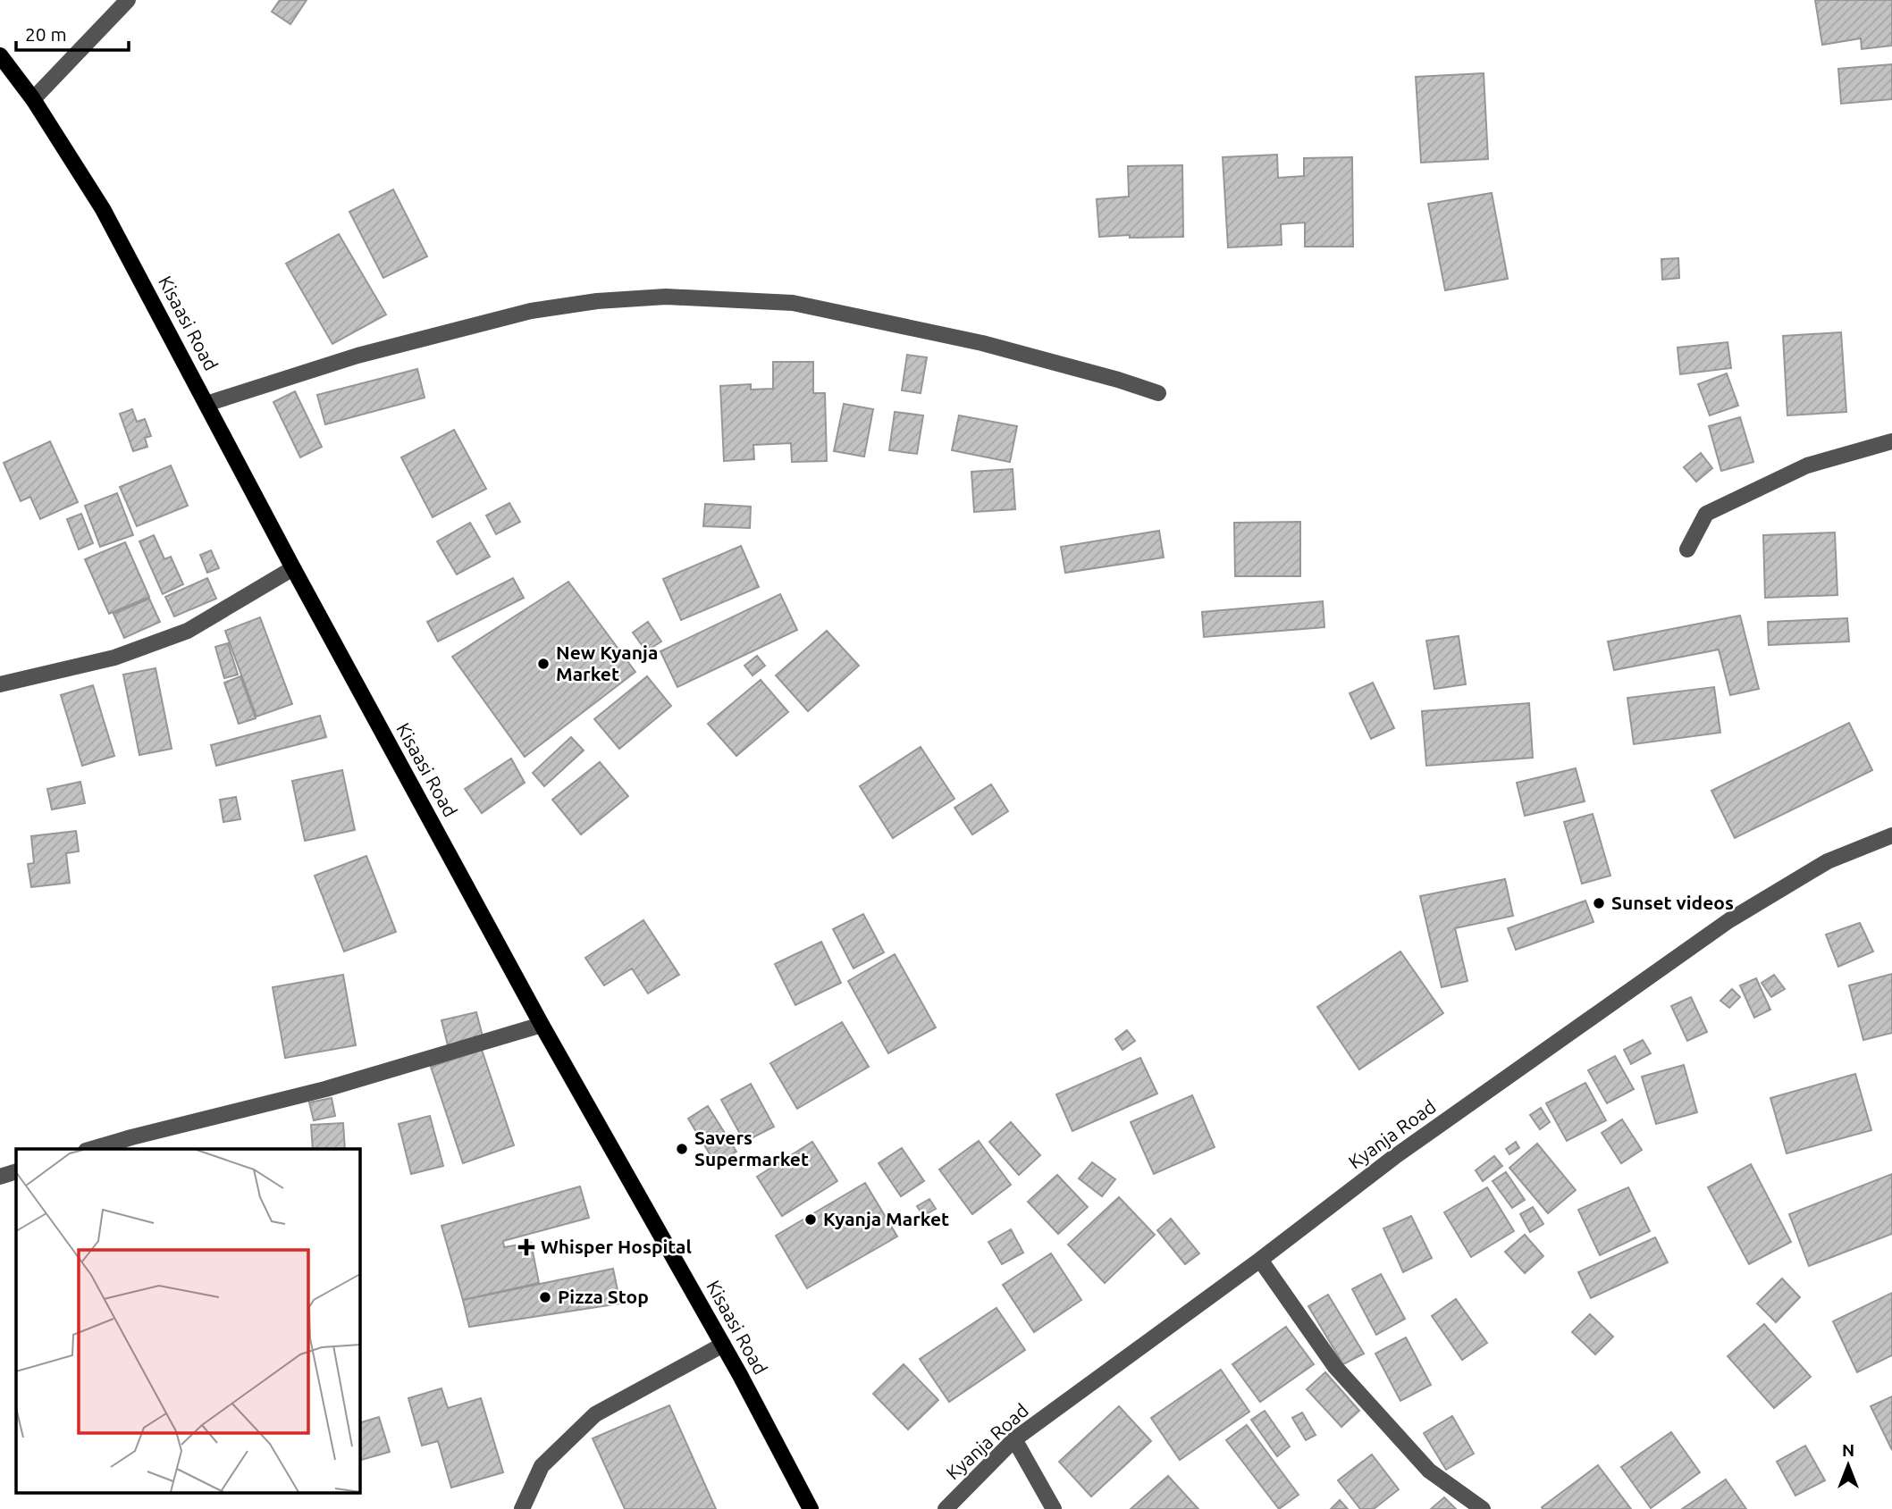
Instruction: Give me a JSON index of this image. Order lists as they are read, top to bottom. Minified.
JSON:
{"streets":{"main road":["Kisaasi Road"],"street":["Kyanja Road"]},"places":{"other":["New Kyanja Market","Sunset videos","Savers Supermarket","Kyanja Market","Pizza Stop"],"health":["Whisper Hospital"]},"scale_bar":"20 m","north":"top"}
